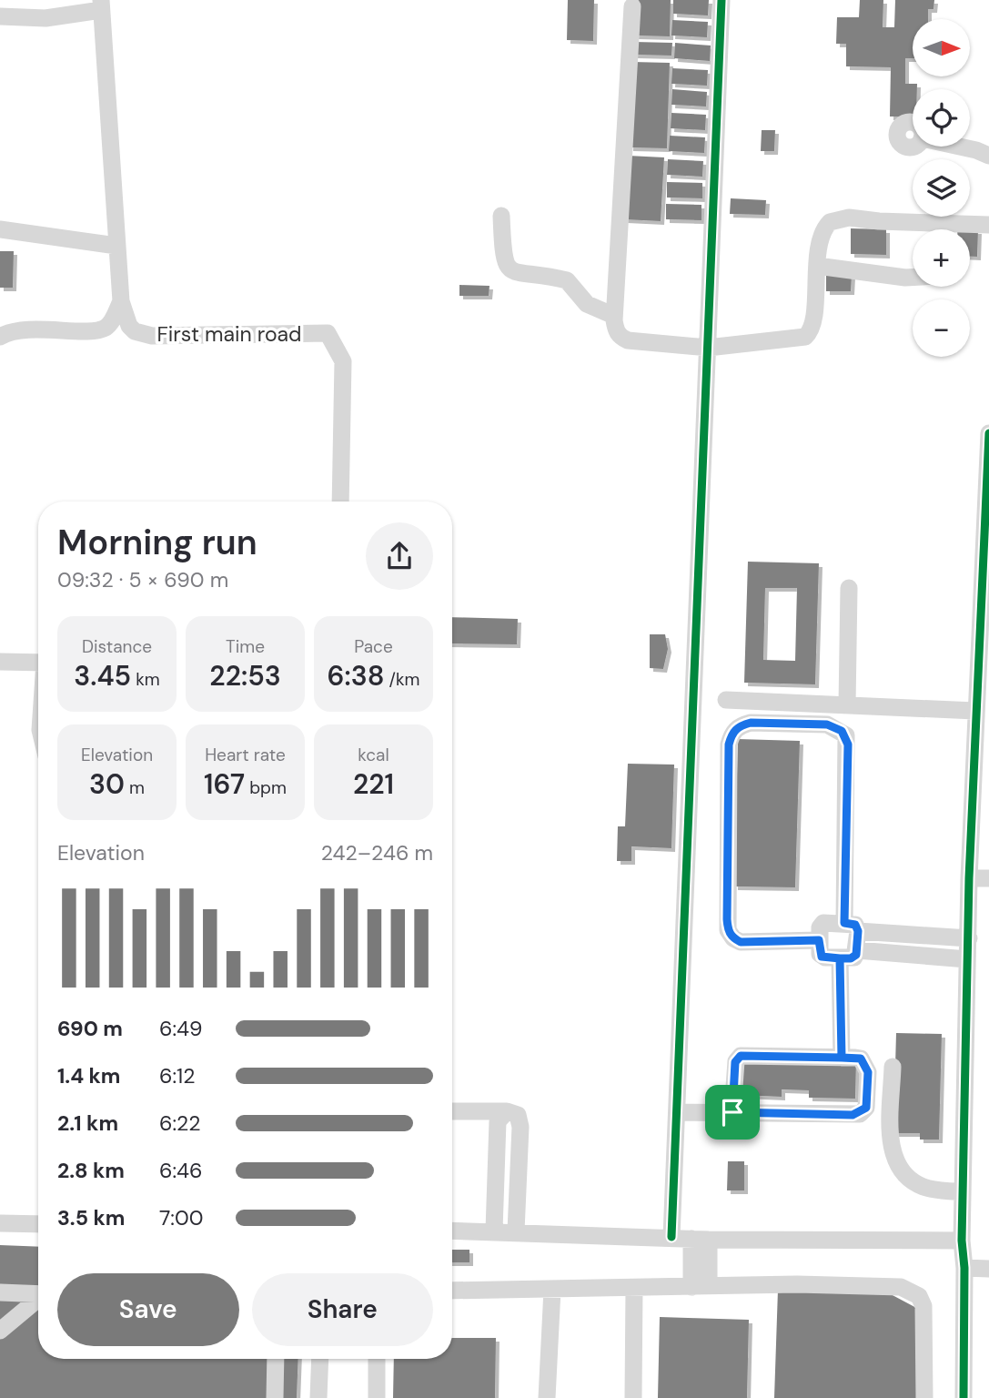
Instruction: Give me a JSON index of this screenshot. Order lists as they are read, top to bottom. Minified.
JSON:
{"streets":{"street":["First main road"]},"north":"right","page":{"map_buttons":["+","−"],"heading":["Morning run","09:32 · 5 × 690 m"],"stats":[["Distance","3.45 km"],["Time","22:53"],["Pace","6:38 /km"],["Elevation","30 m"],["Heart rate","167 bpm"],["kcal","221"]],"chart":["Elevation","242–246 m"],"list":[{"name":"690 m","note":"6:49"},{"name":"1.4 km","note":"6:12"},{"name":"2.1 km","note":"6:22"},{"name":"2.8 km","note":"6:46"},{"name":"3.5 km","note":"7:00"}],"buttons":["Save","Share"]}}
